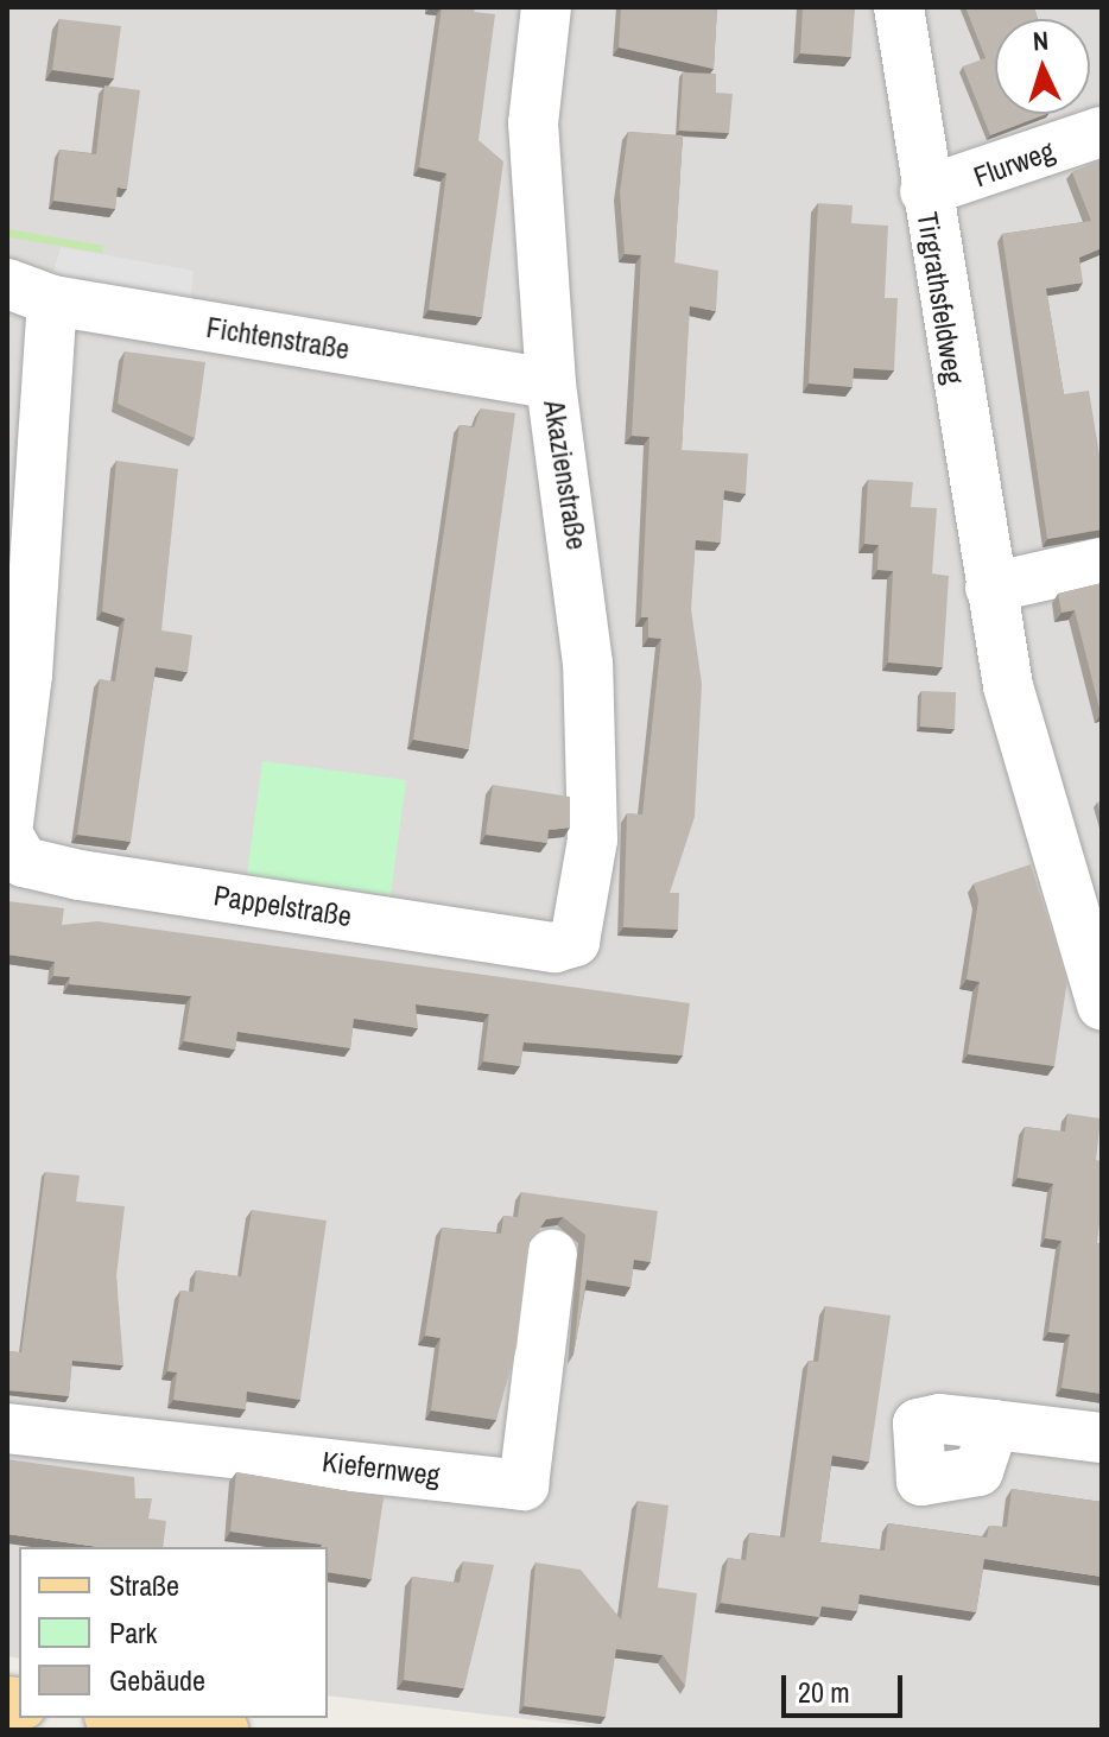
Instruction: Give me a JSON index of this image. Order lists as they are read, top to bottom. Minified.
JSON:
{"streets":{"street":["Flurweg","Tirgrathsfeldweg","Fichtenstraße","Akazienstraße","Pappelstraße","Kiefernweg"]},"crossings":[["Flurweg","Tirgrathsfeldweg"],["Fichtenstraße","Akazienstraße"],["Fichtenstraße","Pappelstraße"],["Akazienstraße","Pappelstraße"]],"legend":["Straße","Park","Gebäude"],"scale_bar":"20 m","north":"top"}
